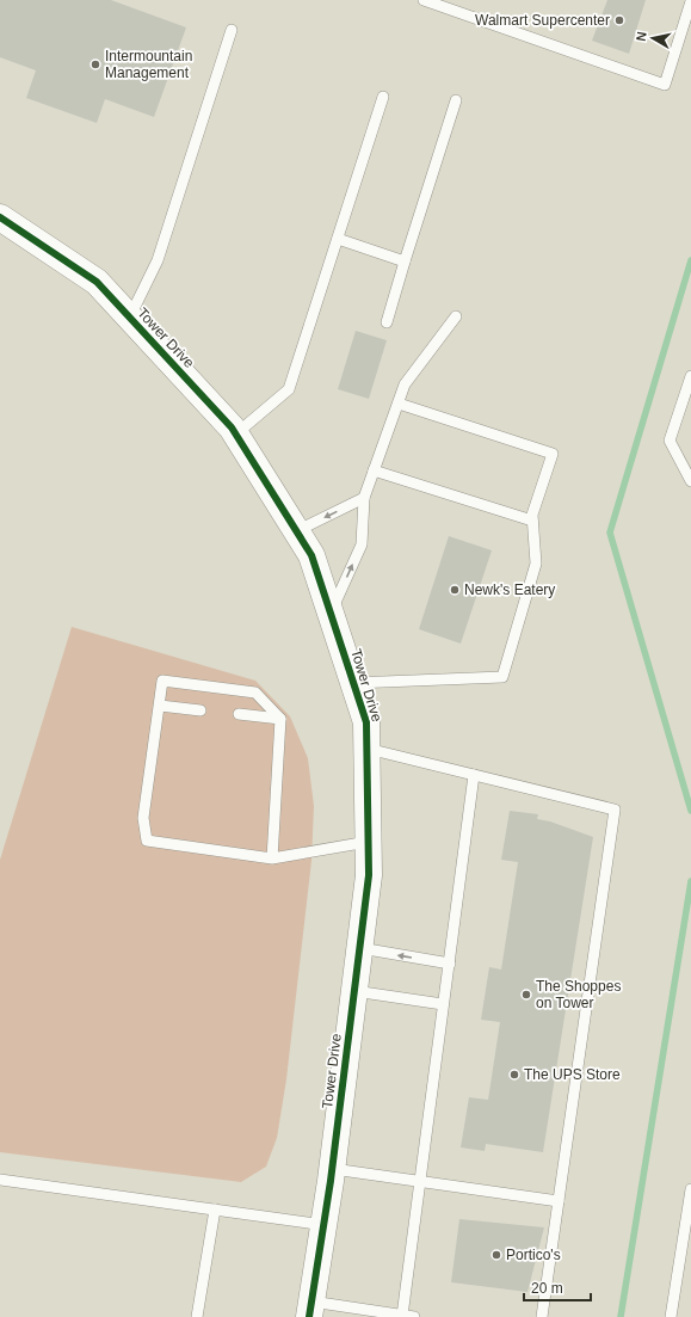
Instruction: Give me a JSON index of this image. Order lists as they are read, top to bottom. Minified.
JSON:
{"streets":{"street":["Tower Drive"]},"places":["Walmart Supercenter","Intermountain Management","Newk's Eatery","The Shoppes on Tower","The UPS Store","Portico's"],"scale_bar":"20 m","north":"left"}
